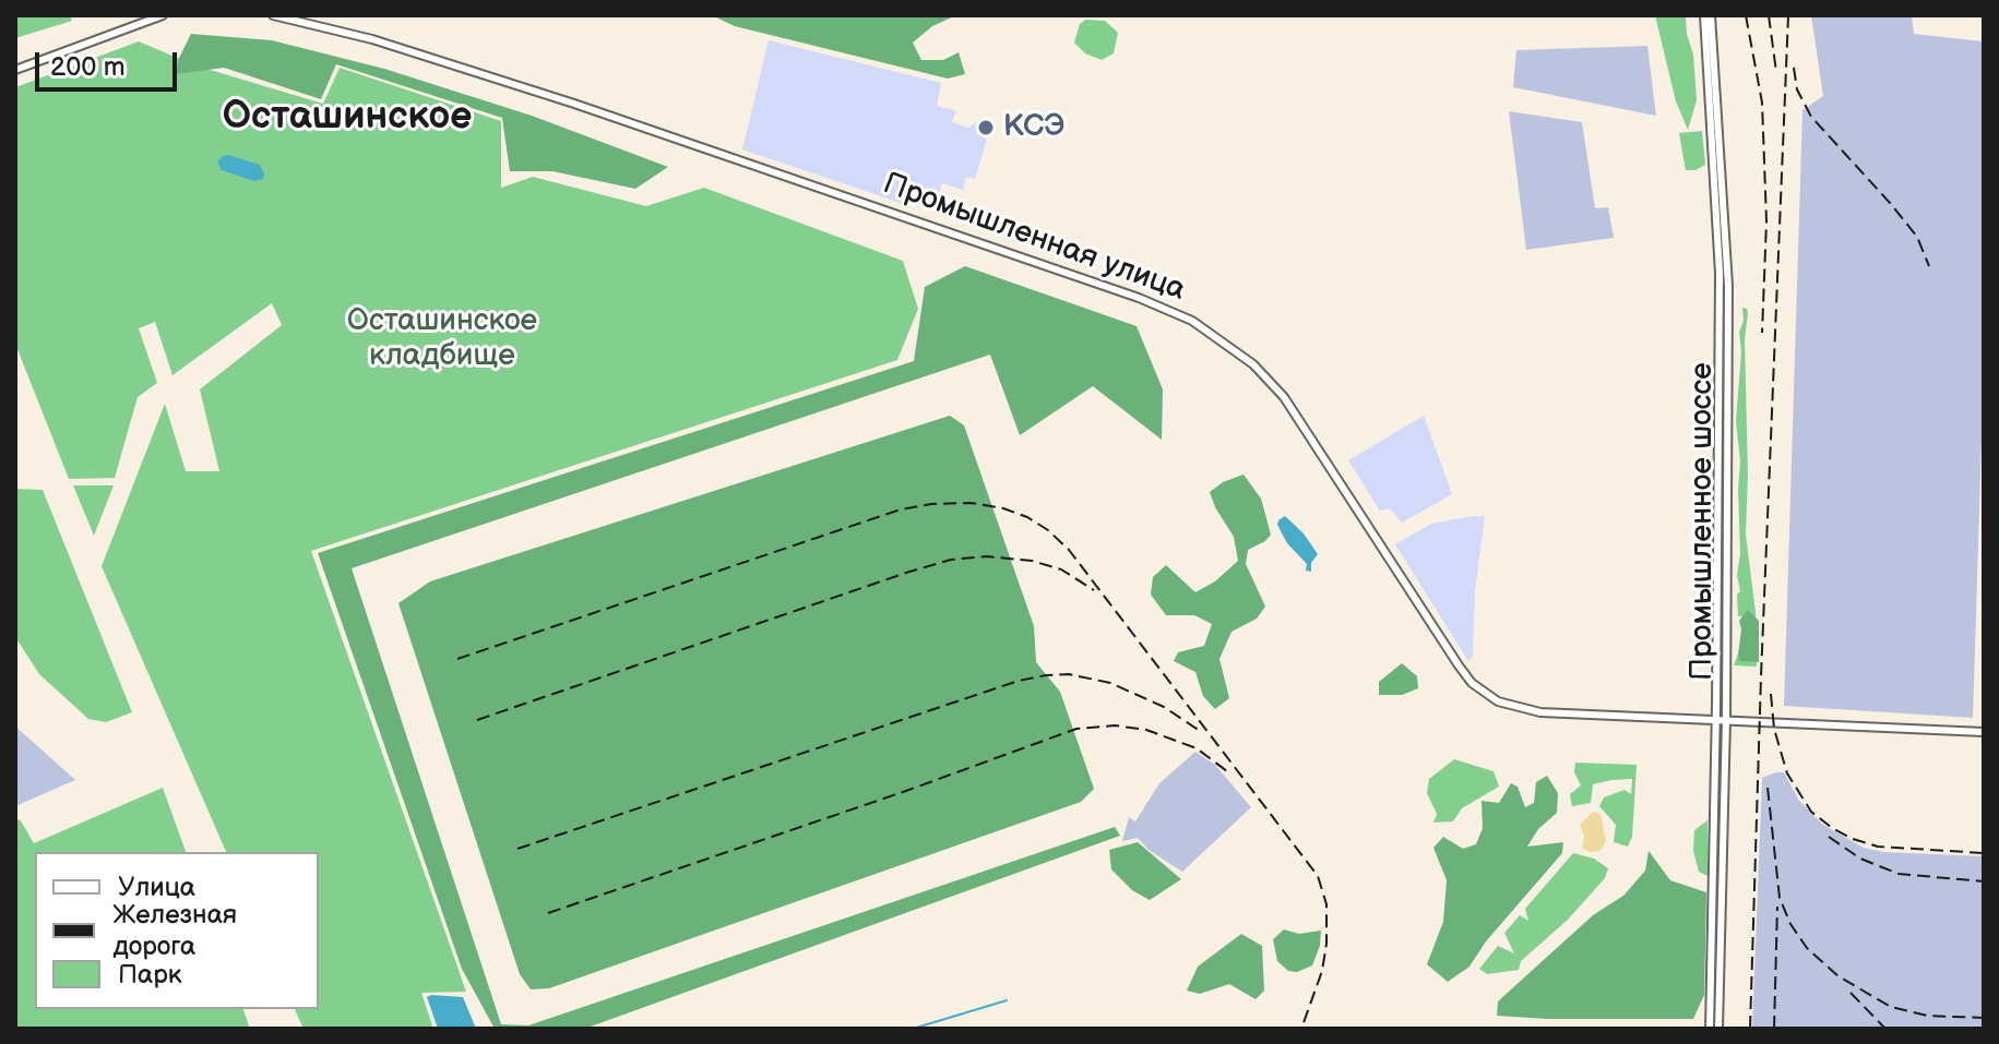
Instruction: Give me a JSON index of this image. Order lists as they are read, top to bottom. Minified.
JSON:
{"streets":{"street":["Промышленная улица","Промышленное шоссе"]},"crossings":[["Промышленная улица","Промышленное шоссе"]],"districts":["Осташинское"],"parks":["Осташинское кладбище"],"places":["КСЭ"],"legend":["Улица","Железная дорога","Парк"],"scale_bar":"200 m"}
